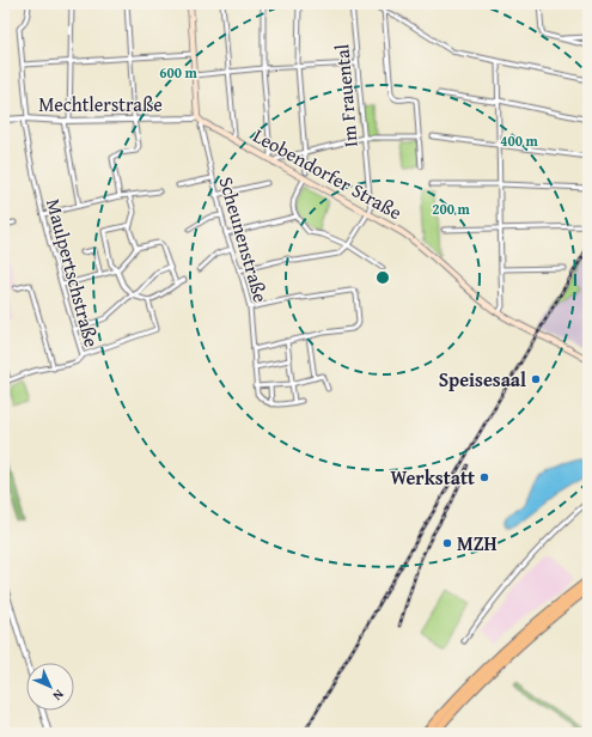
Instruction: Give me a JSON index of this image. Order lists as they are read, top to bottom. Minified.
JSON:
{"streets":{"main road":["Leobendorfer Straße"],"street":["Im Frauental","Mechtlerstraße","Scheunenstraße","Maulpertschstraße"]},"crossings":[["Im Frauental","Leobendorfer Straße"],["Mechtlerstraße","Leobendorfer Straße"],["Mechtlerstraße","Maulpertschstraße"],["Leobendorfer Straße","Scheunenstraße"]],"places":["Speisesaal","Werkstatt","MZH"],"north":"bottom right","rings":["600 m","400 m","200 m"]}
